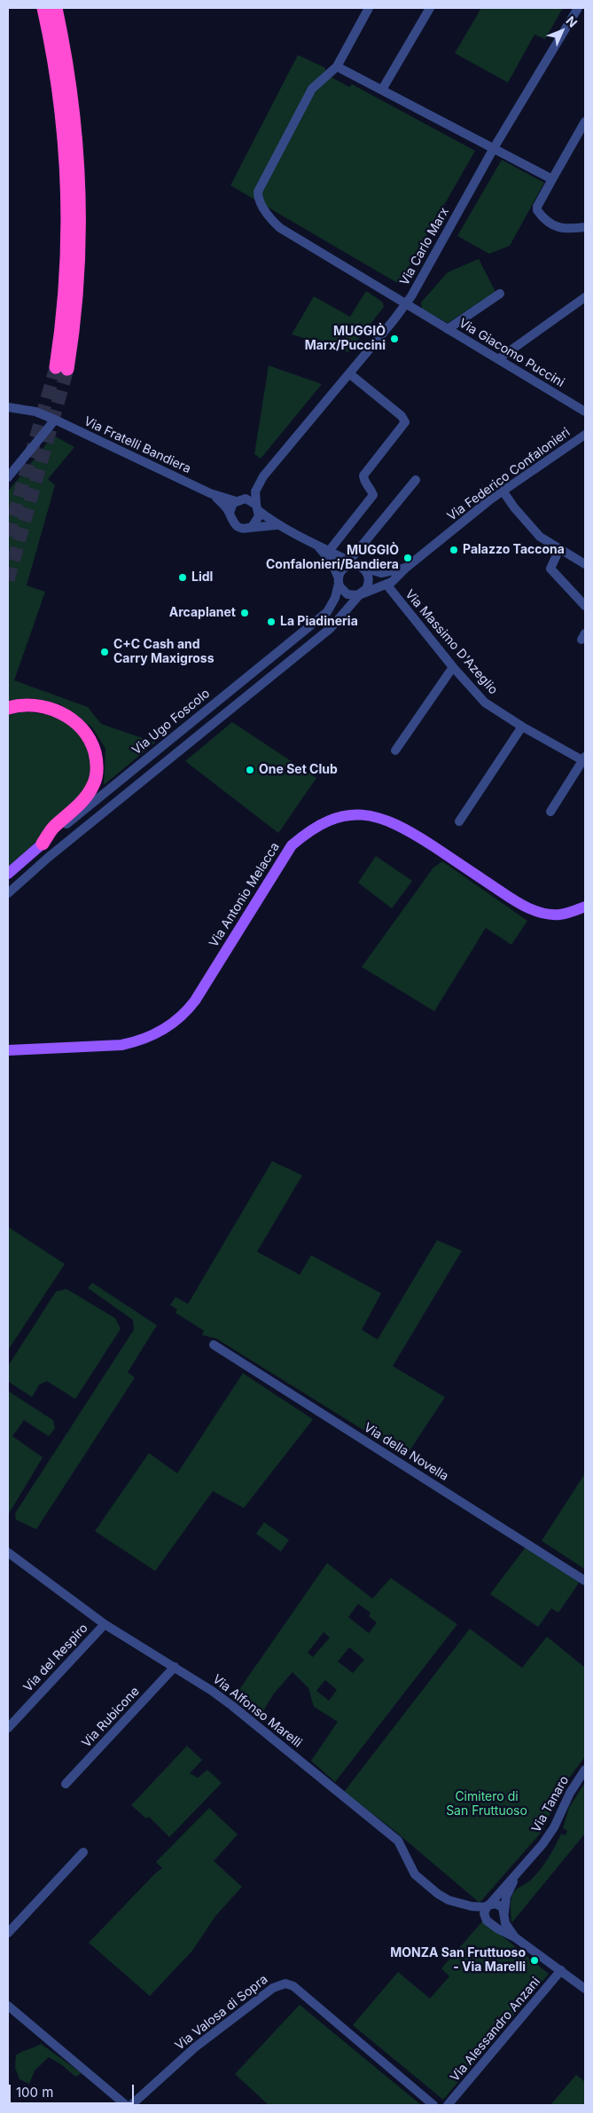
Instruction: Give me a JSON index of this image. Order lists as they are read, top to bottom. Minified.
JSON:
{"streets":{"main road":["Via Ugo Foscolo","Via Antonio Melacca"],"street":["Via Carlo Marx","Via Giacomo Puccini","Via Fratelli Bandiera","Via Federico Confalonieri","Via Massimo D'Azeglio","Via della Novella","Via del Respiro","Via Alfonso Marelli","Via Rubicone","Via Tanaro","Via Valosa di Sopra","Via Alessandro Anzani"]},"crossings":[["Via Carlo Marx","Via Giacomo Puccini"],["Via Carlo Marx","Via Fratelli Bandiera"],["Via Fratelli Bandiera","Via Federico Confalonieri"],["Via Fratelli Bandiera","Via Ugo Foscolo"],["Via Federico Confalonieri","Via Massimo D'Azeglio"],["Via Federico Confalonieri","Via Ugo Foscolo"],["Via del Respiro","Via Alfonso Marelli"],["Via Alfonso Marelli","Via Rubicone"],["Via Alfonso Marelli","Via Tanaro"],["Via Alfonso Marelli","Via Alessandro Anzani"]],"parks":["Cimitero di San Fruttuoso"],"places":["MUGGIÒ Marx/Puccini","Palazzo Taccona","MUGGIÒ Confalonieri/Bandiera","Lidl","Arcaplanet","La Piadineria","C+C Cash and Carry Maxigross","One Set Club","MONZA San Fruttuoso - Via Marelli"],"scale_bar":"100 m","north":"top right"}
